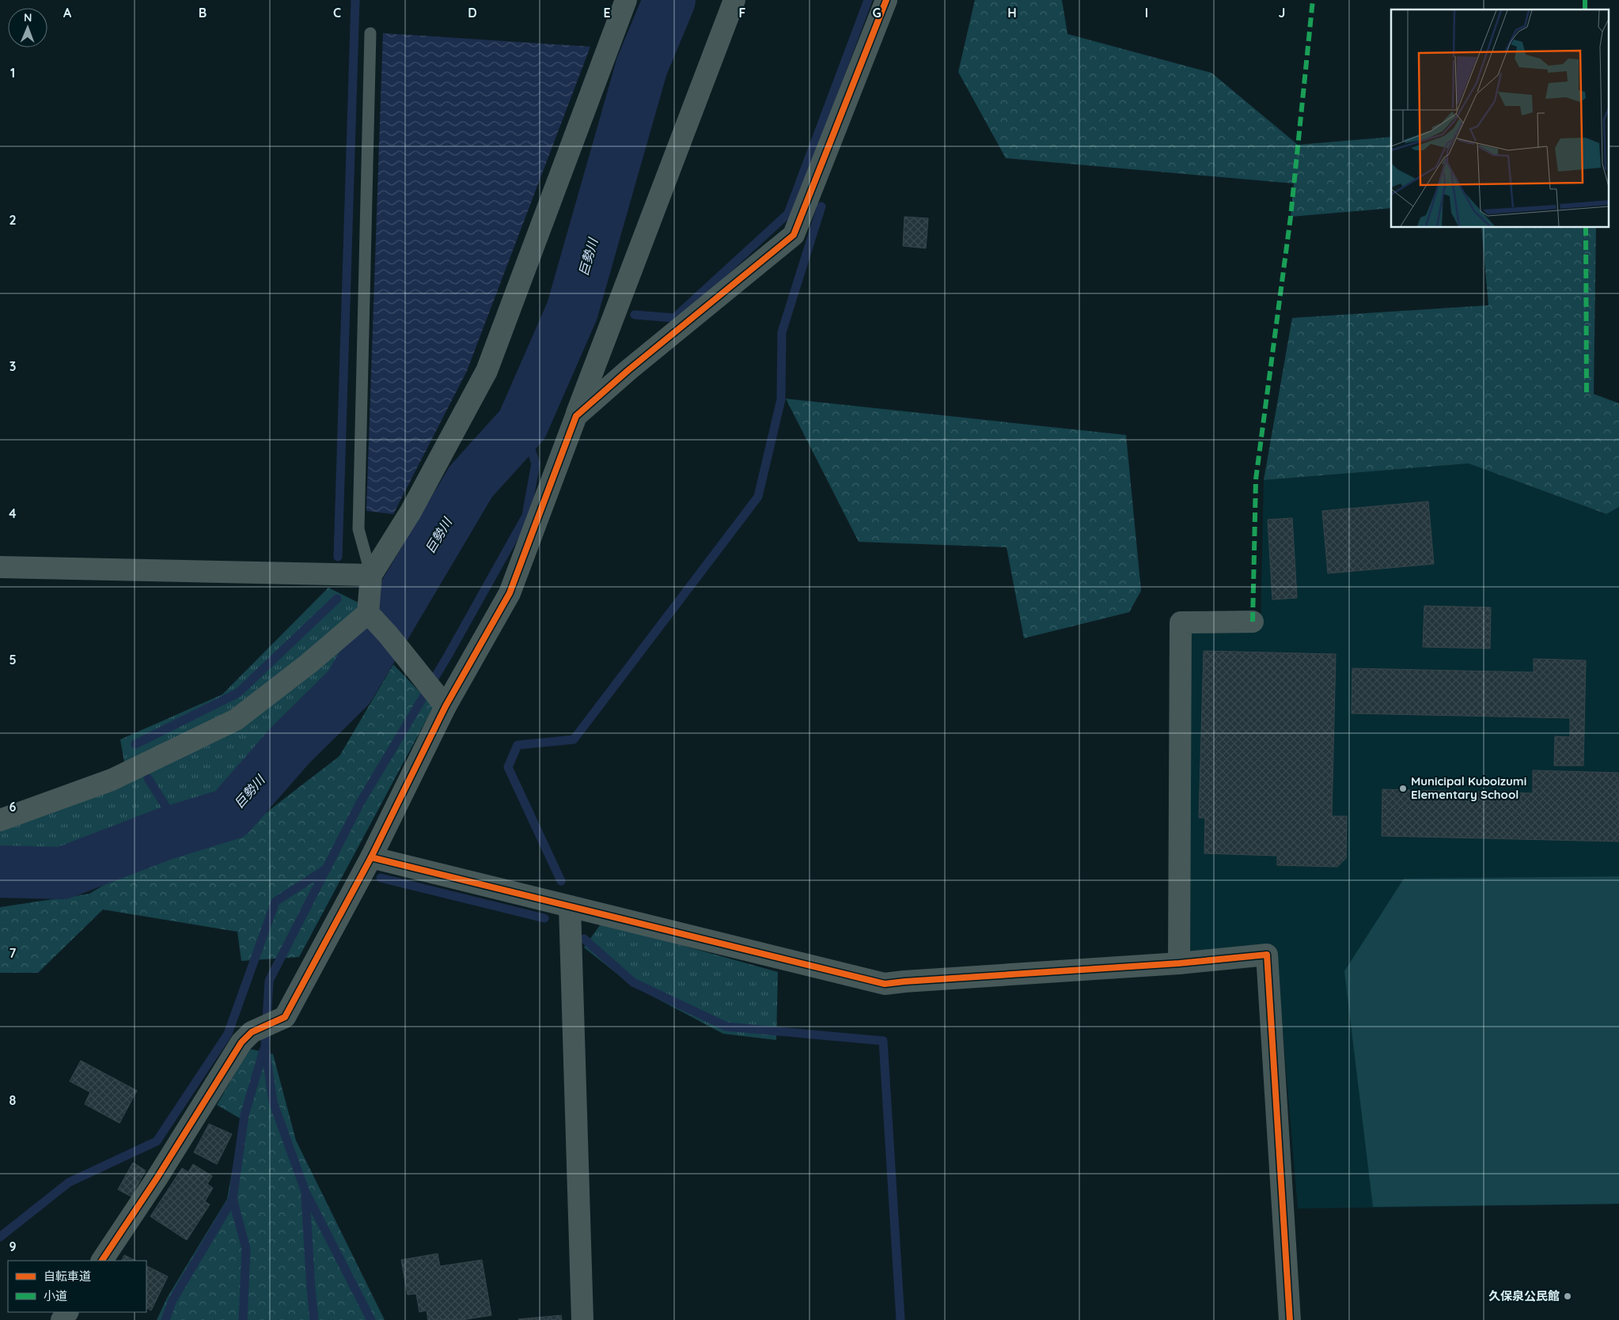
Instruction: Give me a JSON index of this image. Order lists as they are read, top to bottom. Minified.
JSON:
{"water":["巨勢川"],"places":["Municipal Kuboizumi Elementary School","久保泉公民館"],"legend":["自転車道","小道"],"north":"top","grid":{"columns":["A","B","C","D","E","F","G","H","I","J"],"rows":["1","2","3","4","5","6","7","8","9"]}}
